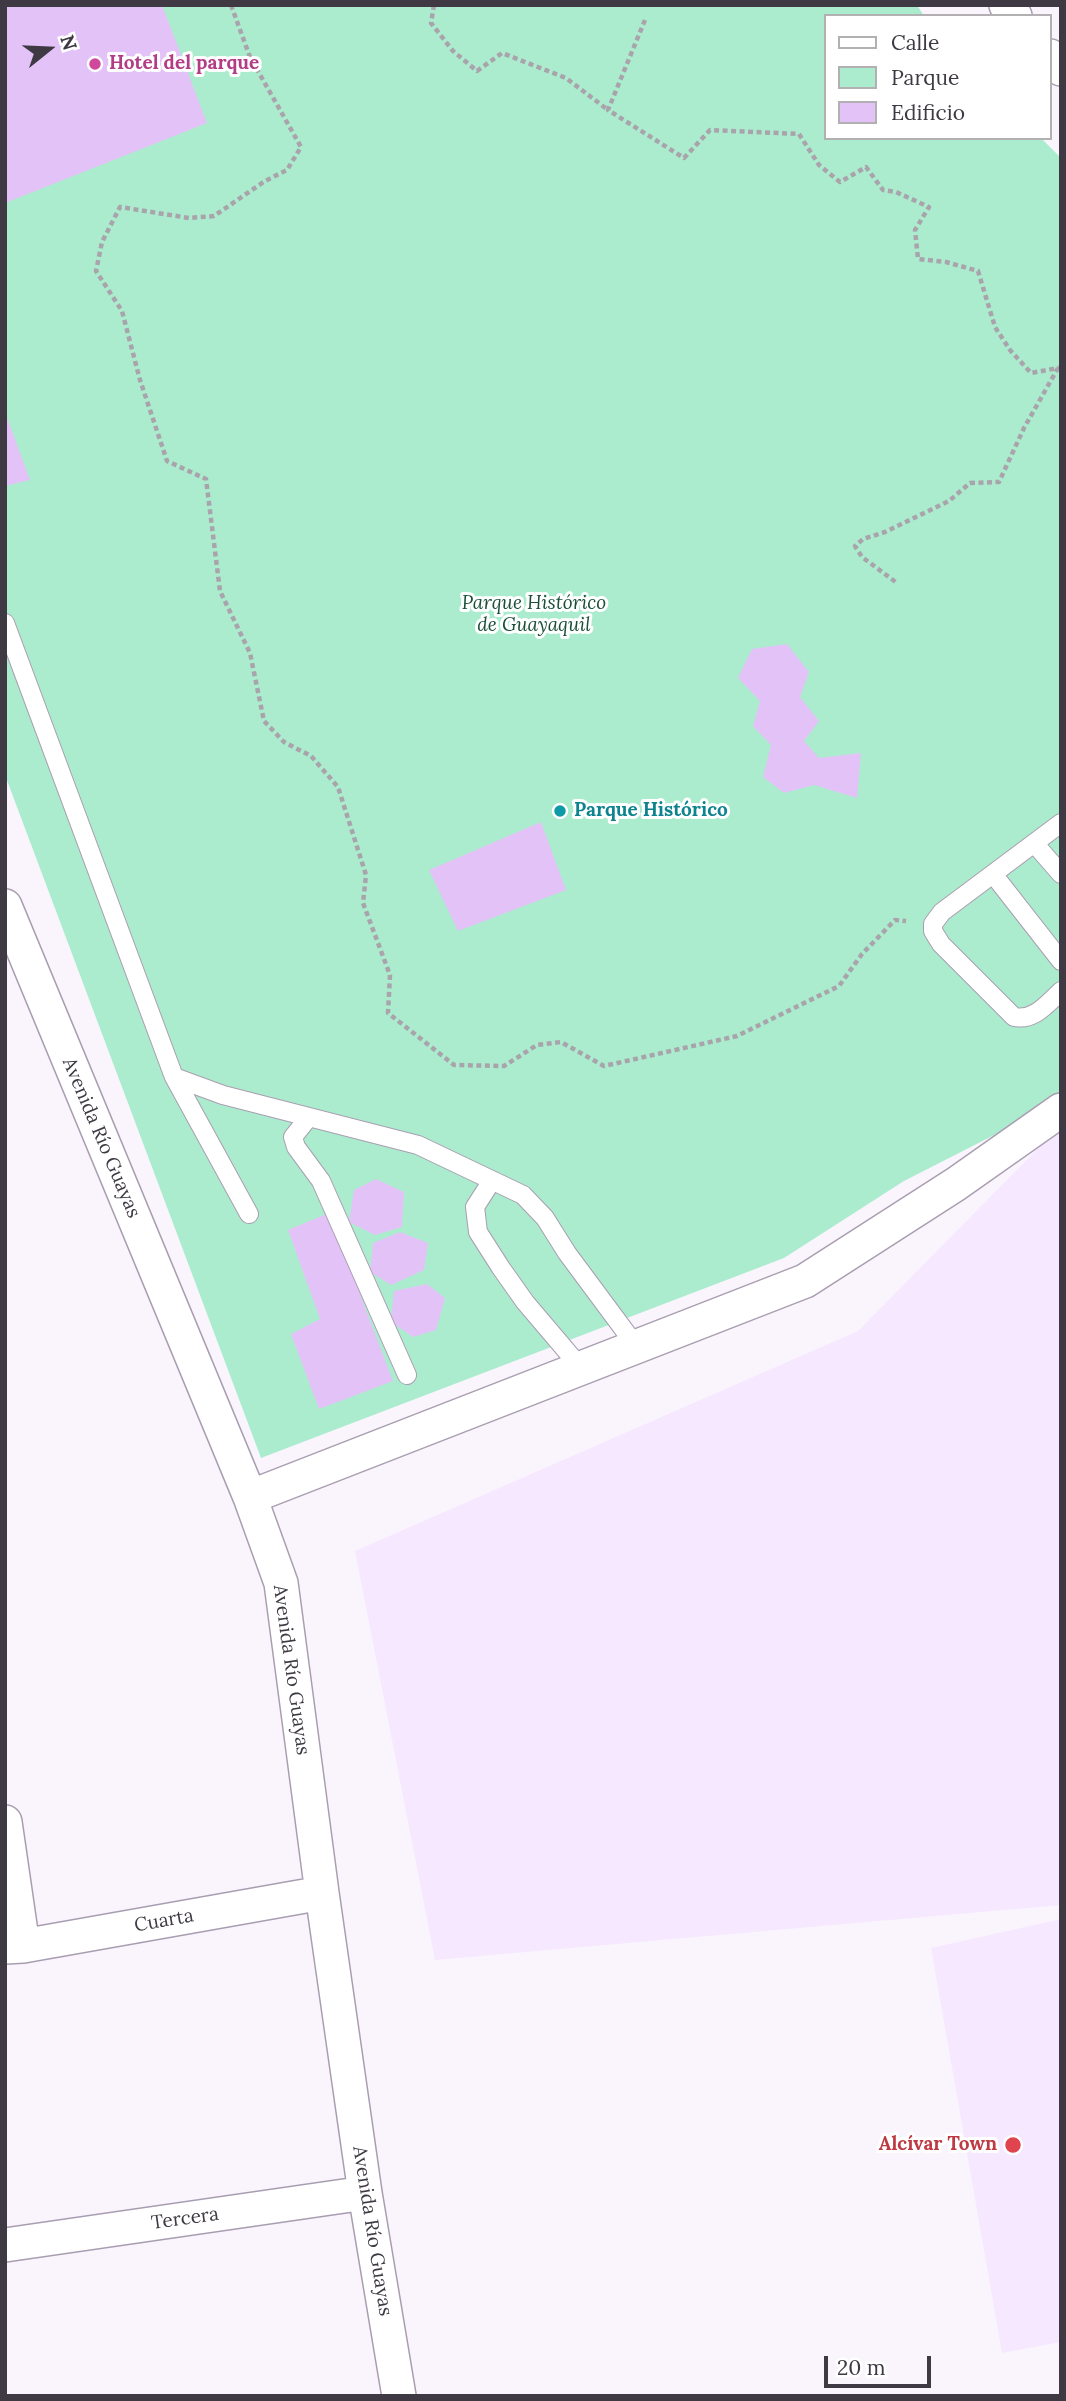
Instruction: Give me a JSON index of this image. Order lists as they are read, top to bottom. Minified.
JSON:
{"streets":{"street":["Avenida Río Guayas","Cuarta","Tercera"]},"crossings":[["Avenida Río Guayas","Cuarta"],["Avenida Río Guayas","Tercera"]],"parks":["Parque Histórico de Guayaquil"],"places":["Hotel del parque","Parque Histórico","Alcívar Town"],"legend":["Calle","Parque","Edificio"],"scale_bar":"20 m","north":"right"}
